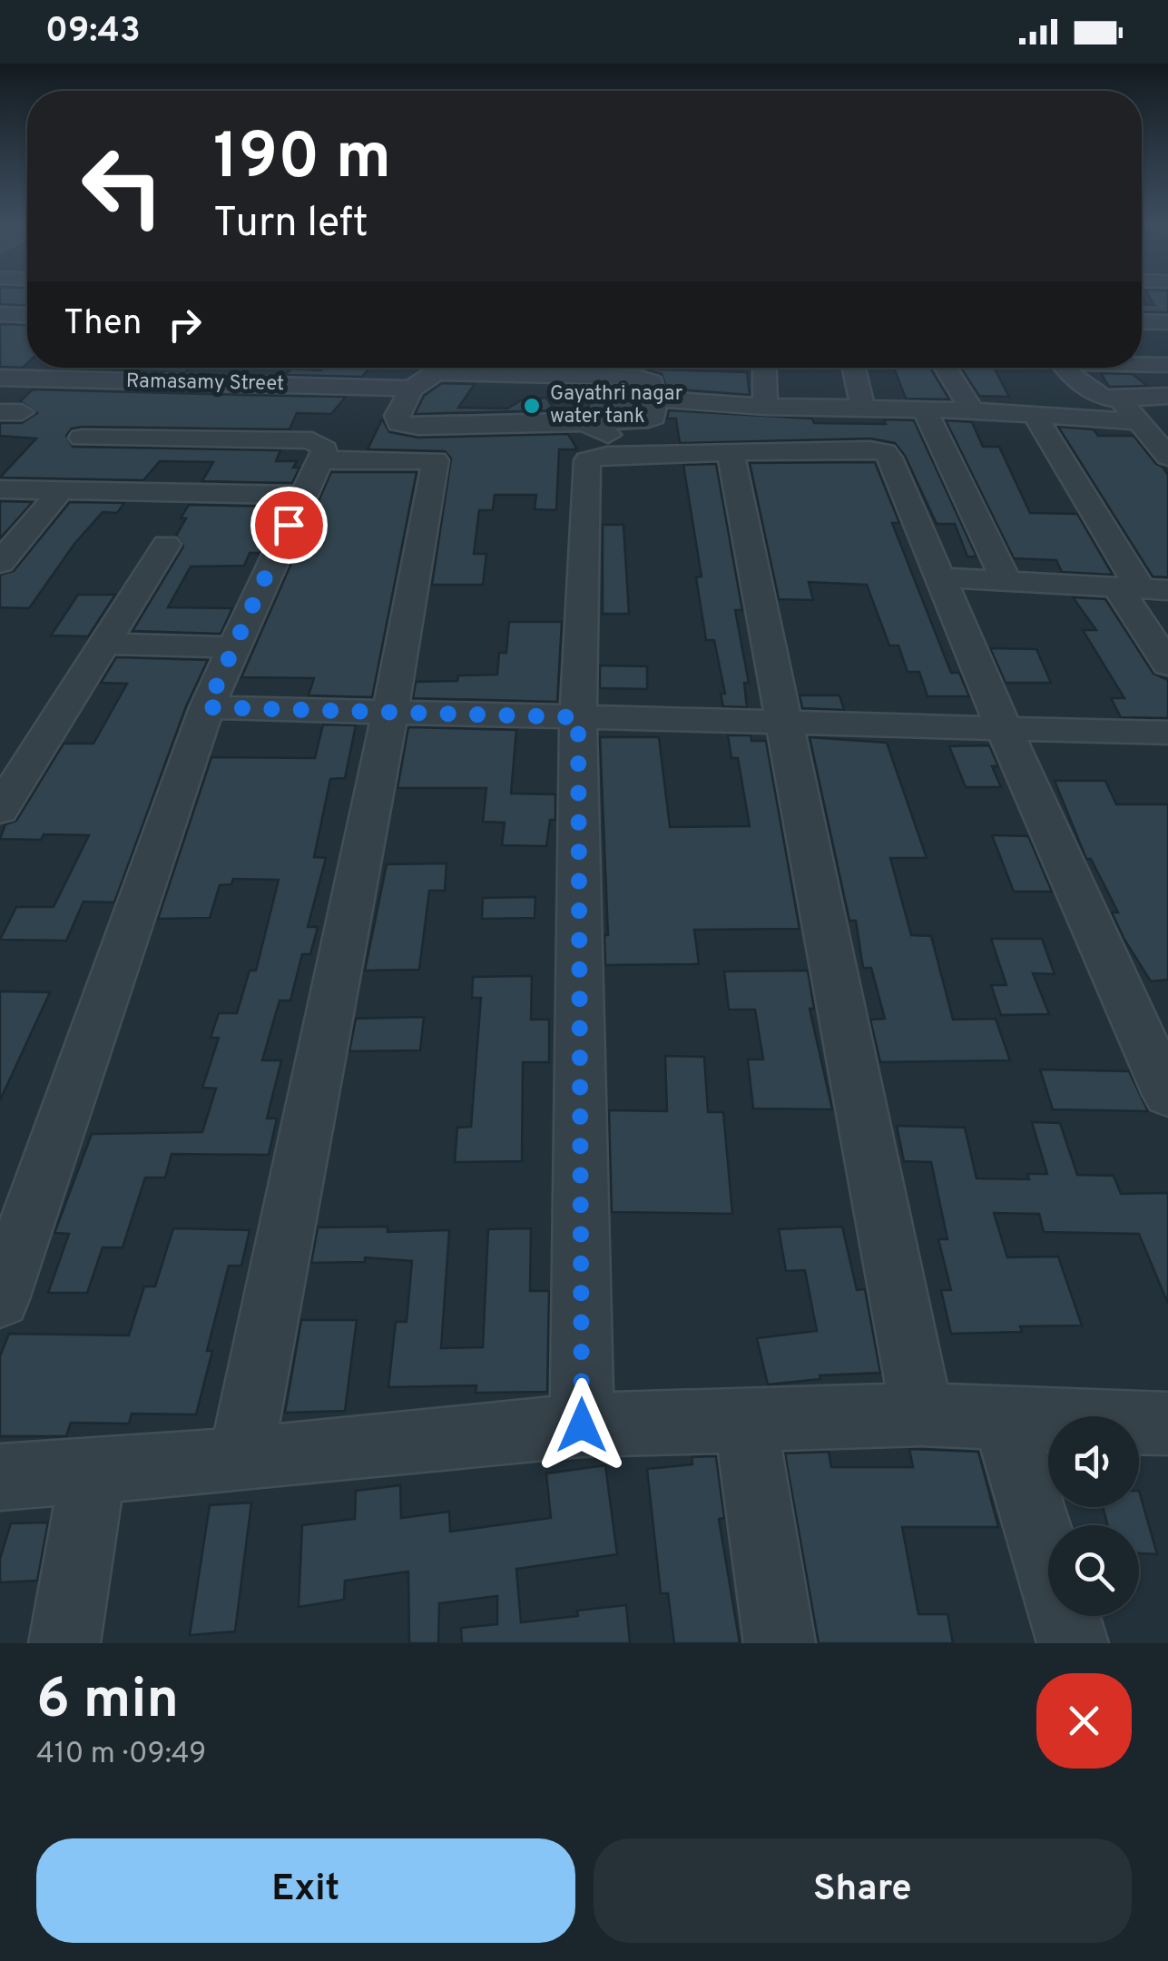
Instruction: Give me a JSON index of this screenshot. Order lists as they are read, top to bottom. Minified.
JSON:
{"streets":{"street":["Ramasamy Street"]},"places":["Gayathri nagar water tank"],"page":{"status":"09:43","turn":["190 m","Turn left"],"then":"Then","heading":["6 min","410 m · 09:49"],"buttons":["Exit","Share"]}}
